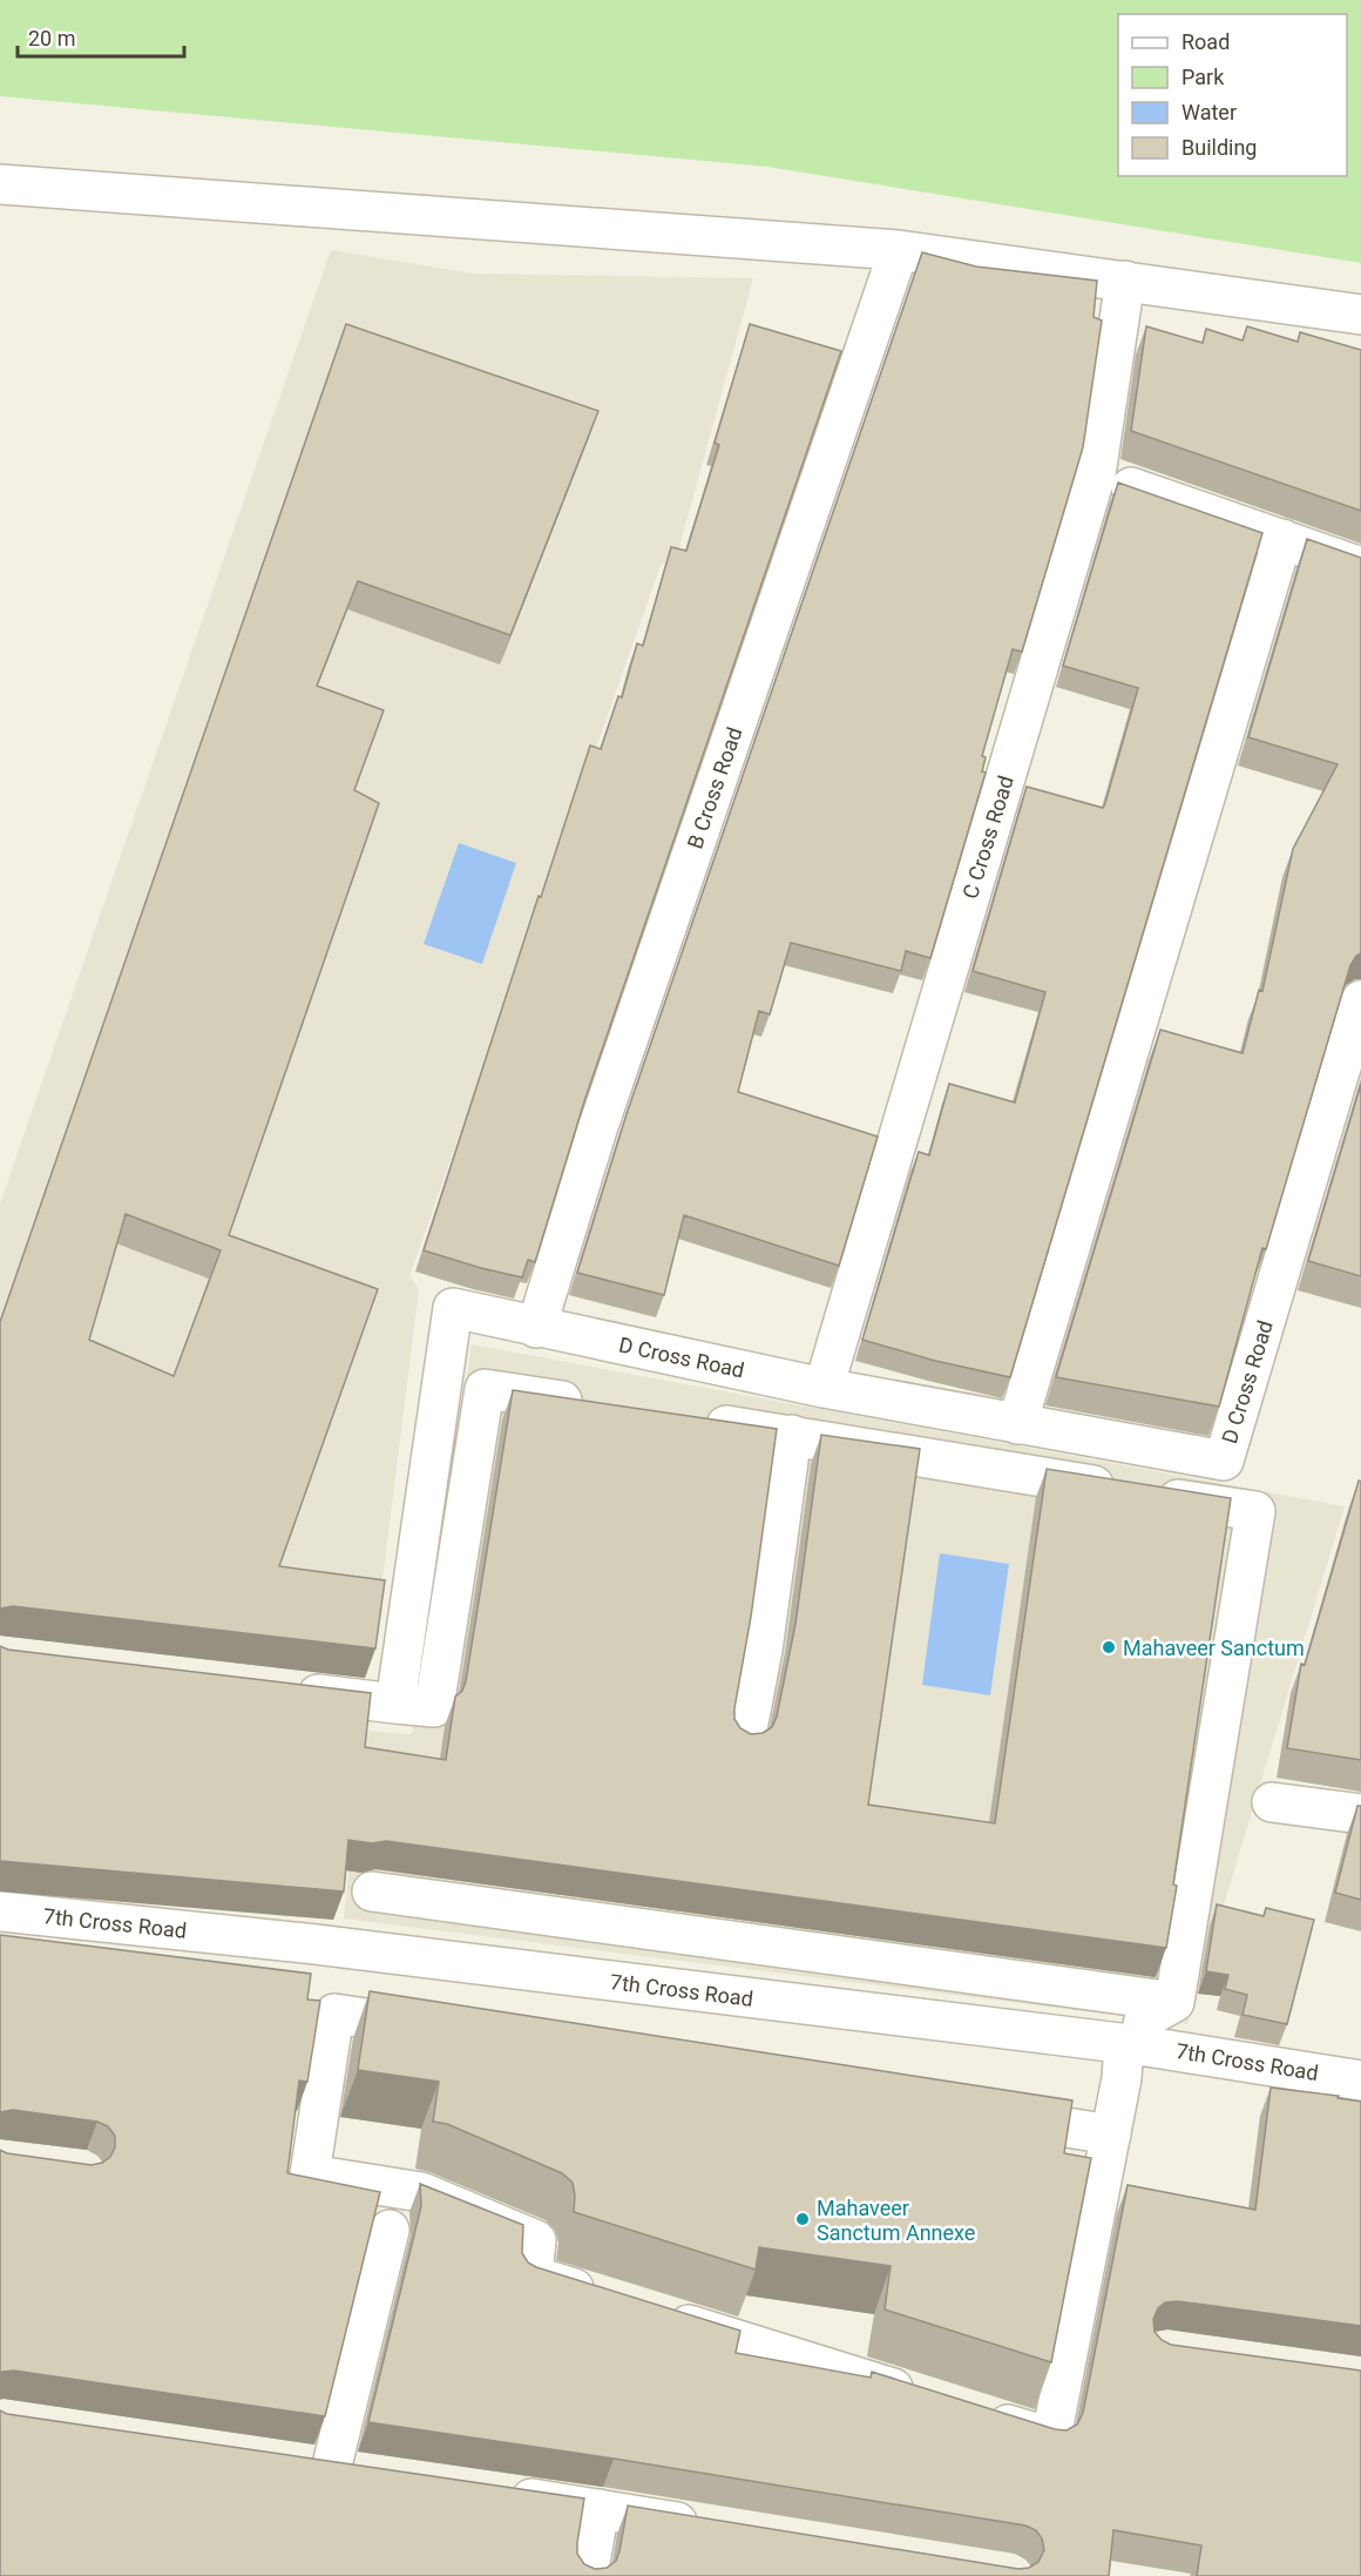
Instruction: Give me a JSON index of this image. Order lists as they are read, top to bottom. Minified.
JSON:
{"streets":{"street":["B Cross Road","C Cross Road","D Cross Road","7th Cross Road"]},"crossings":[["B Cross Road","D Cross Road"],["C Cross Road","D Cross Road"]],"places":["Mahaveer Sanctum","Mahaveer Sanctum Annexe"],"legend":["Road","Park","Water","Building"],"scale_bar":"20 m"}
